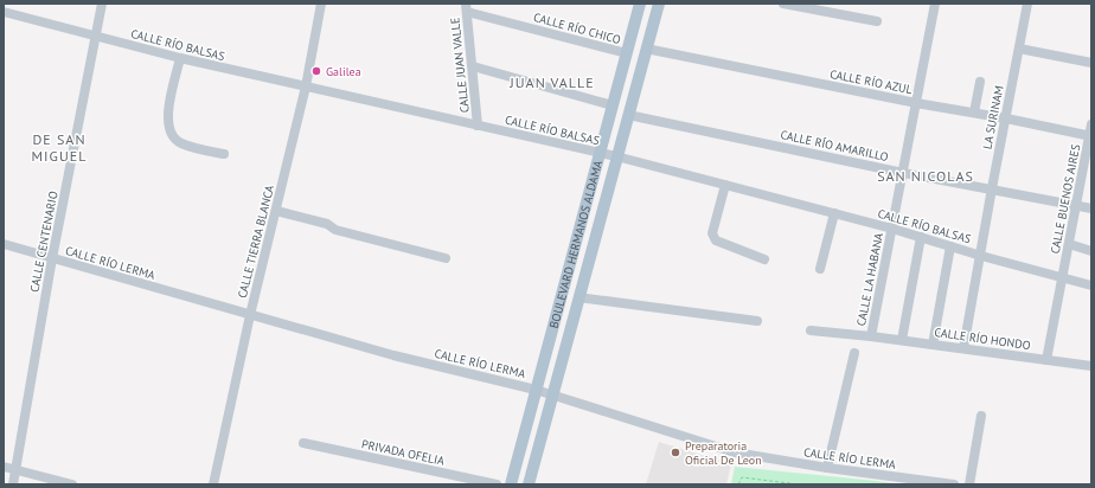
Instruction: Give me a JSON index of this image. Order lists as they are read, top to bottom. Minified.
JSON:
{"streets":{"main road":["BOULEVARD HERMANOS ALDAMA"],"street":["CALLE RÍO CHICO","CALLE RÍO BALSAS","CALLE JUAN VALLE","CALLE RÍO AZUL","LA SURINAM","CALLE RÍO AMARILLO","CALLE BUENOS AIRES","CALLE CENTENARIO","CALLE TIERRA BLANCA","CALLE RÍO LERMA","CALLE LA HABANA","CALLE RÍO HONDO","PRIVADA OFELIA"]},"crossings":[["CALLE RÍO CHICO","CALLE JUAN VALLE"],["CALLE RÍO CHICO","BOULEVARD HERMANOS ALDAMA"],["CALLE RÍO BALSAS","CALLE JUAN VALLE"],["CALLE RÍO BALSAS","LA SURINAM"],["CALLE RÍO BALSAS","CALLE BUENOS AIRES"],["CALLE RÍO BALSAS","CALLE CENTENARIO"],["CALLE RÍO BALSAS","CALLE TIERRA BLANCA"],["CALLE RÍO BALSAS","BOULEVARD HERMANOS ALDAMA"],["CALLE RÍO BALSAS","CALLE LA HABANA"],["CALLE RÍO AZUL","LA SURINAM"],["CALLE RÍO AZUL","CALLE BUENOS AIRES"],["CALLE RÍO AZUL","BOULEVARD HERMANOS ALDAMA"],["CALLE RÍO AZUL","CALLE LA HABANA"],["LA SURINAM","CALLE RÍO AMARILLO"],["LA SURINAM","CALLE RÍO HONDO"],["CALLE RÍO AMARILLO","CALLE BUENOS AIRES"],["CALLE RÍO AMARILLO","BOULEVARD HERMANOS ALDAMA"],["CALLE RÍO AMARILLO","CALLE LA HABANA"],["CALLE BUENOS AIRES","CALLE RÍO HONDO"],["CALLE CENTENARIO","CALLE RÍO LERMA"],["CALLE TIERRA BLANCA","CALLE RÍO LERMA"],["BOULEVARD HERMANOS ALDAMA","CALLE RÍO LERMA"],["CALLE LA HABANA","CALLE RÍO HONDO"]],"districts":["JUAN VALLE","DE SAN MIGUEL","SAN NICOLAS"],"places":["Galilea","Preparatoria Oficial De Leon"]}
